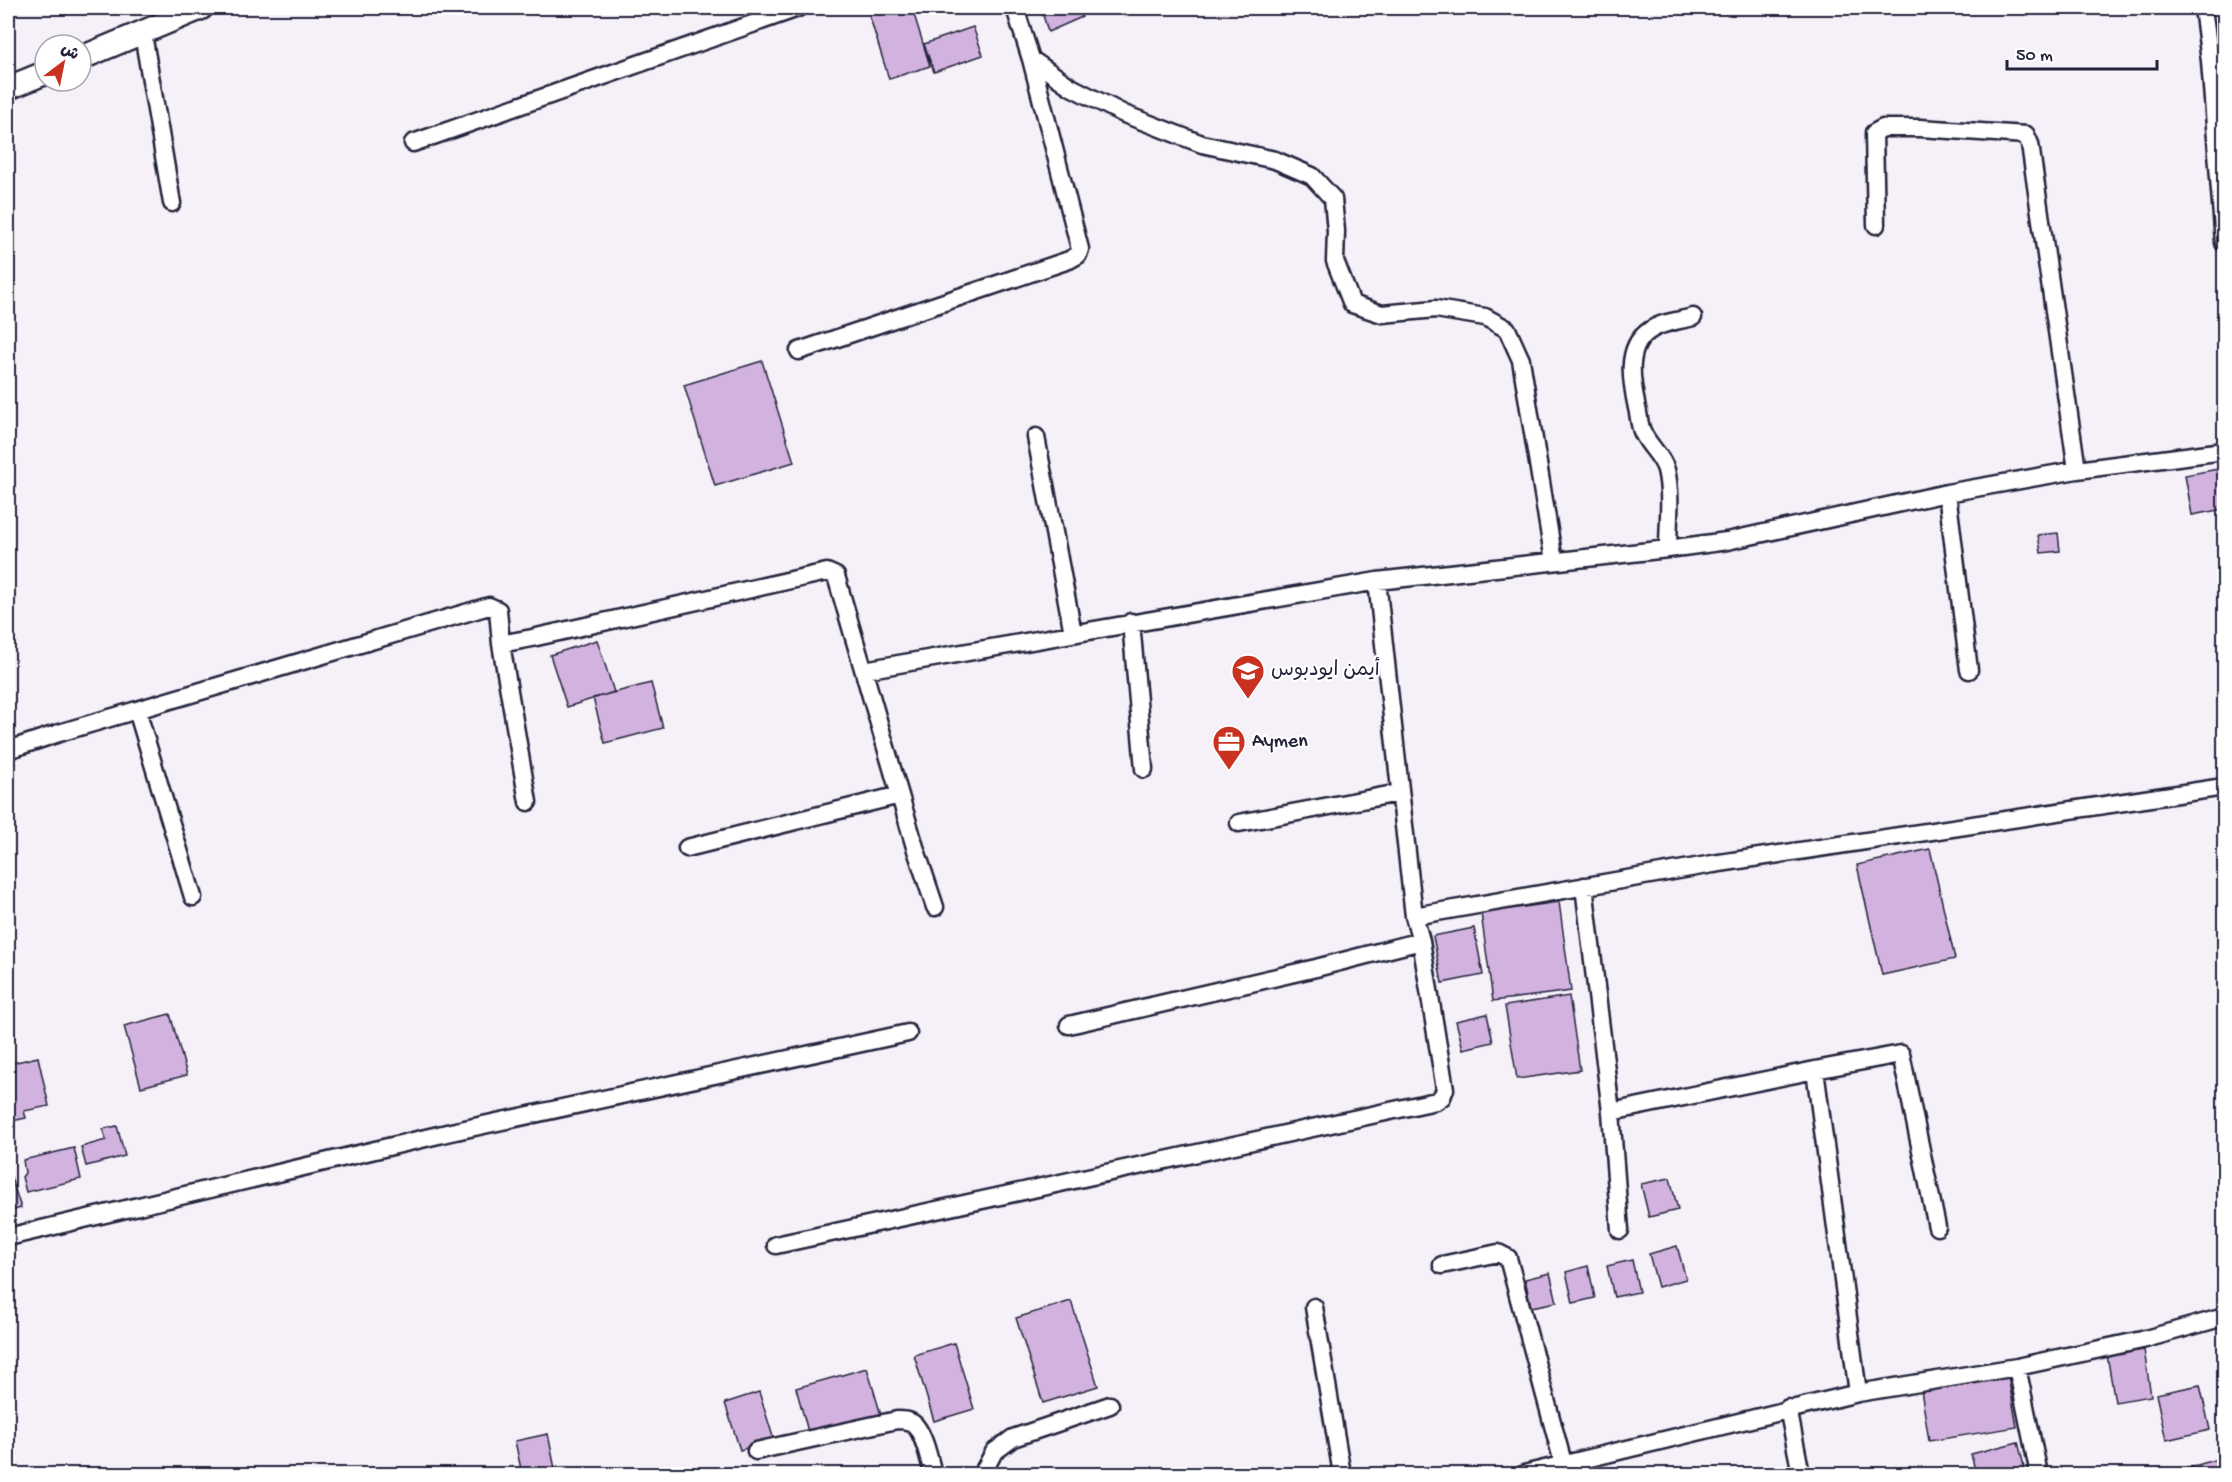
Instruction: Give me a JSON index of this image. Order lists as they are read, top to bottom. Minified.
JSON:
{"places":{"school or university":["أيمن ايودبوس"],"office":["Aymen"]},"scale_bar":"50 m","north":"top right"}
